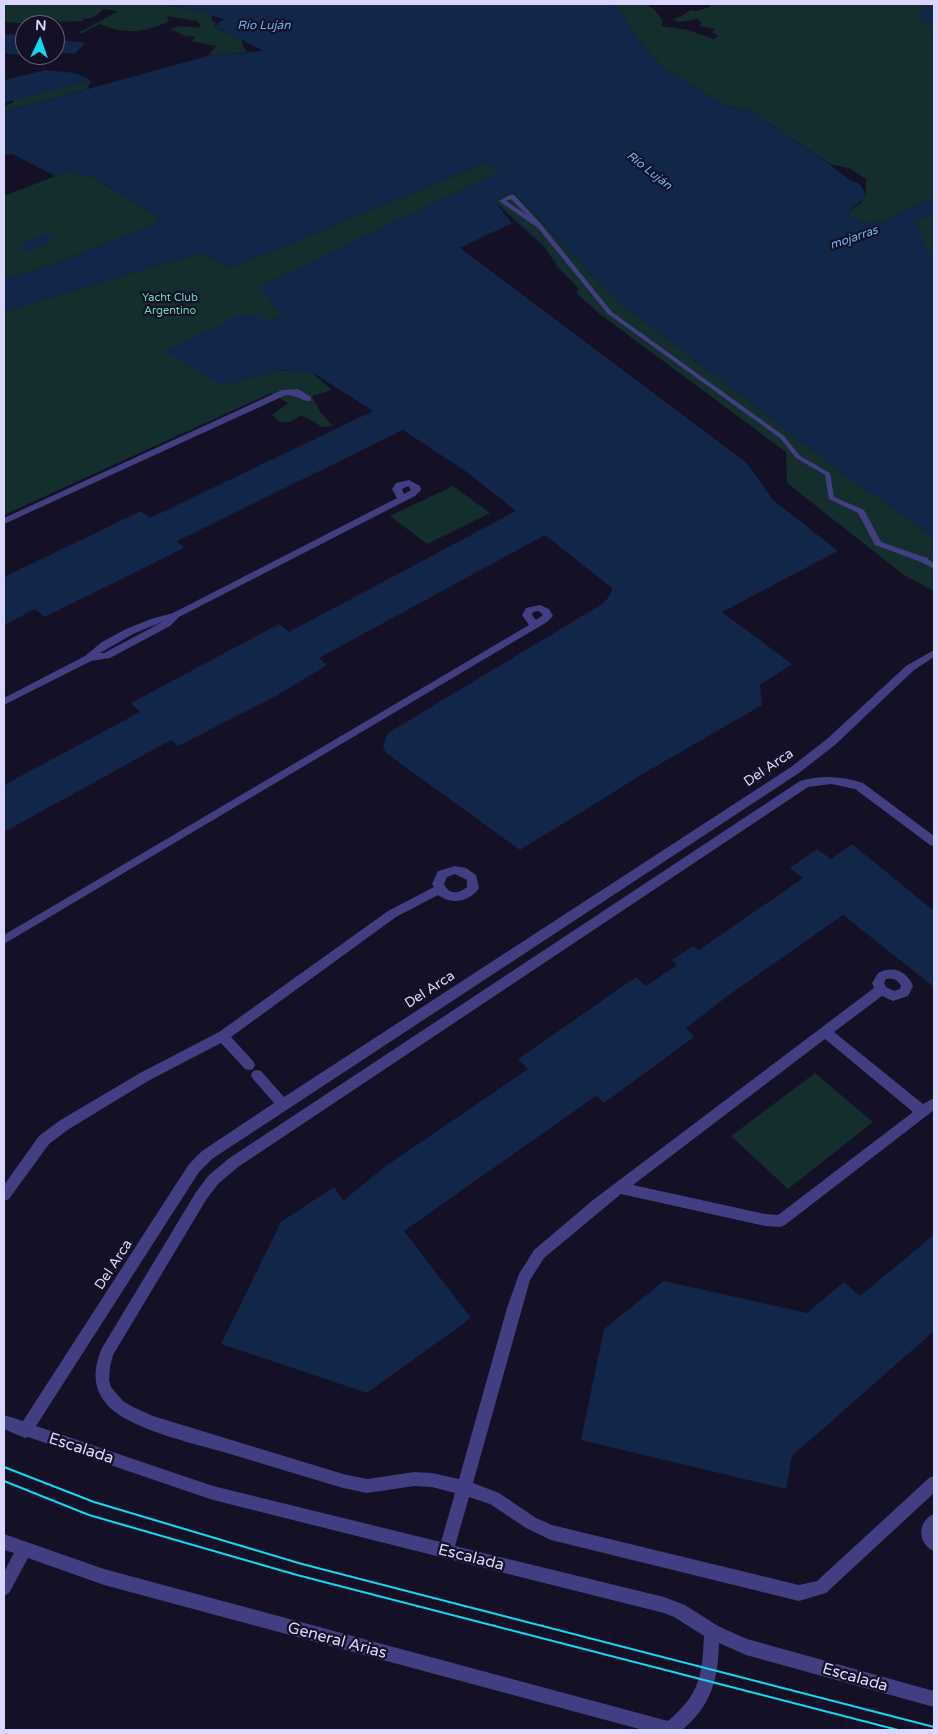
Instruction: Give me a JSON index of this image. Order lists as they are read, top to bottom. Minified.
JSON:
{"streets":{"street":["Del Arca","Escalada","General Arias"]},"crossings":[["Del Arca","Escalada"]],"water":["Río Luján","mojarras"],"parks":["Yacht Club Argentino"],"north":"top"}
